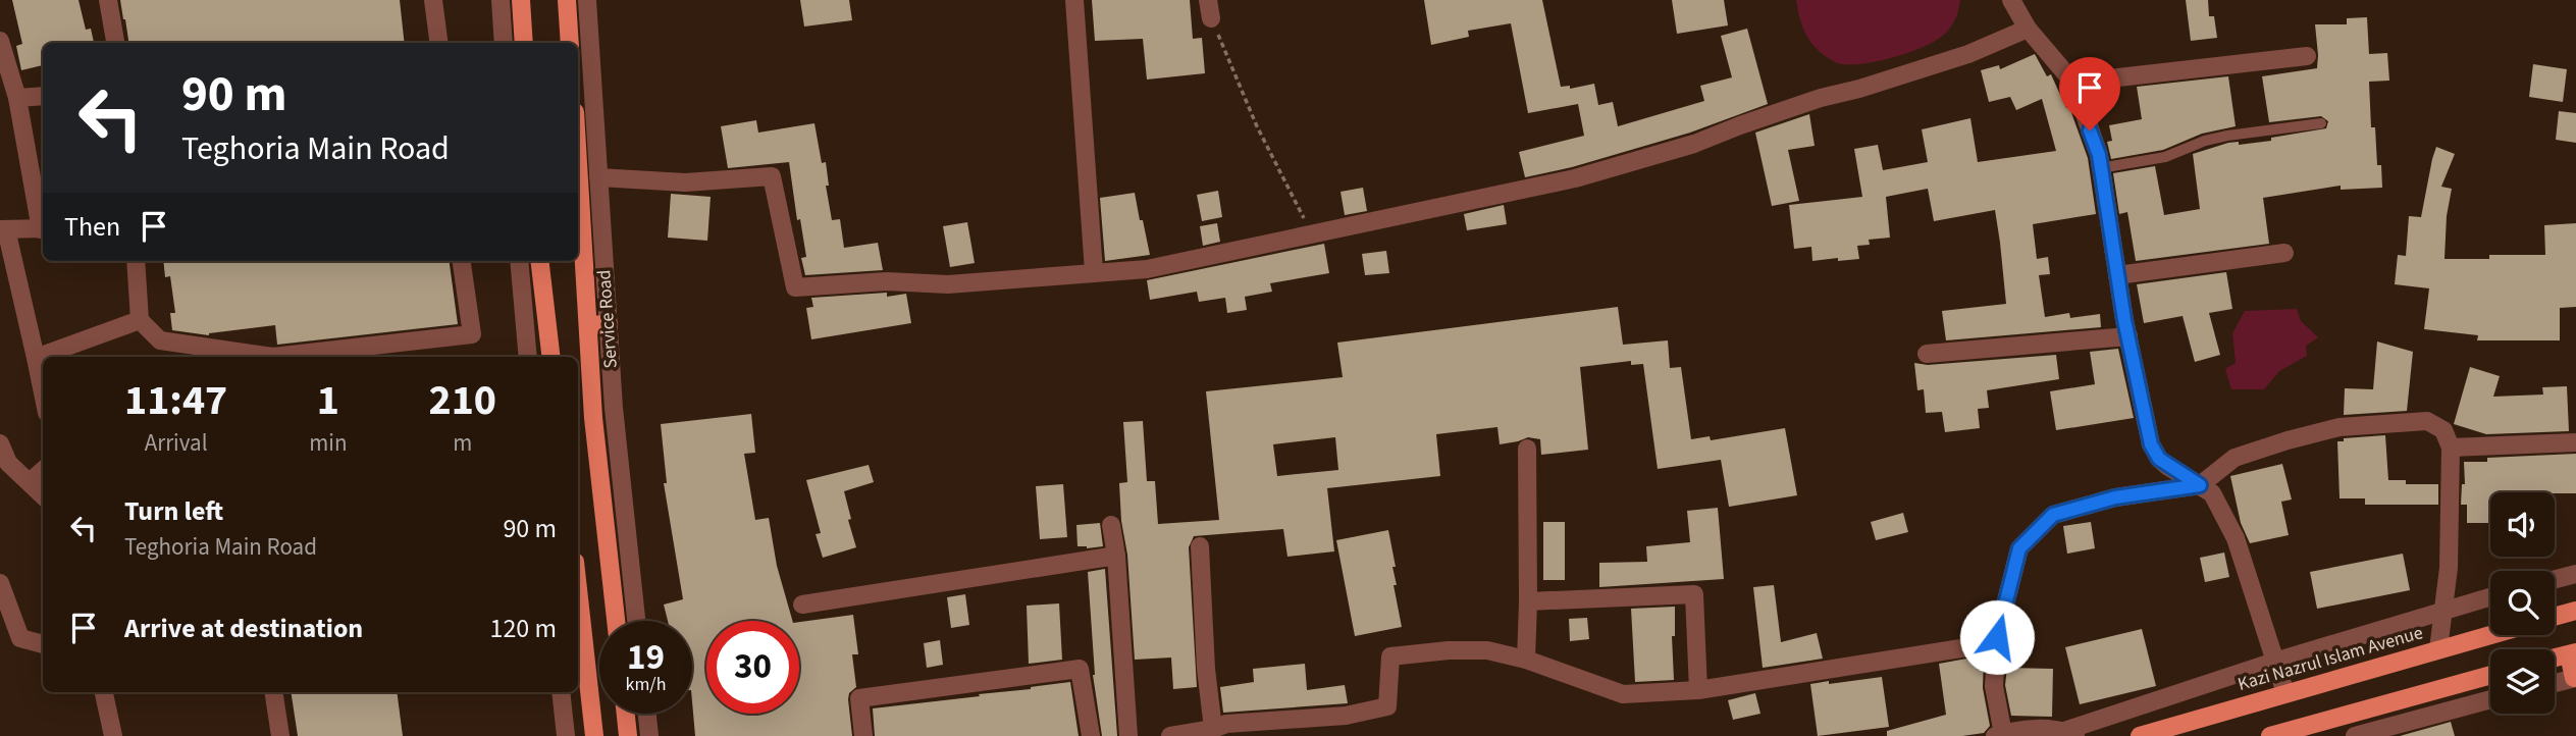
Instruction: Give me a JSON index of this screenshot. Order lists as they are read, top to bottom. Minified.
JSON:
{"streets":{"main road":["Kazi Nazrul Islam Avenue"],"street":["Service Road"]},"page":{"turn":["90 m","Teghoria Main Road"],"then":"Then","eta":["11:47","Arrival","1","min","210","m"],"list":[{"name":"Turn left","note":"Teghoria Main Road","value":"90 m"},{"name":"Arrive at destination","value":"120 m"}],"speed":"19 km/h","limit":"30"}}
